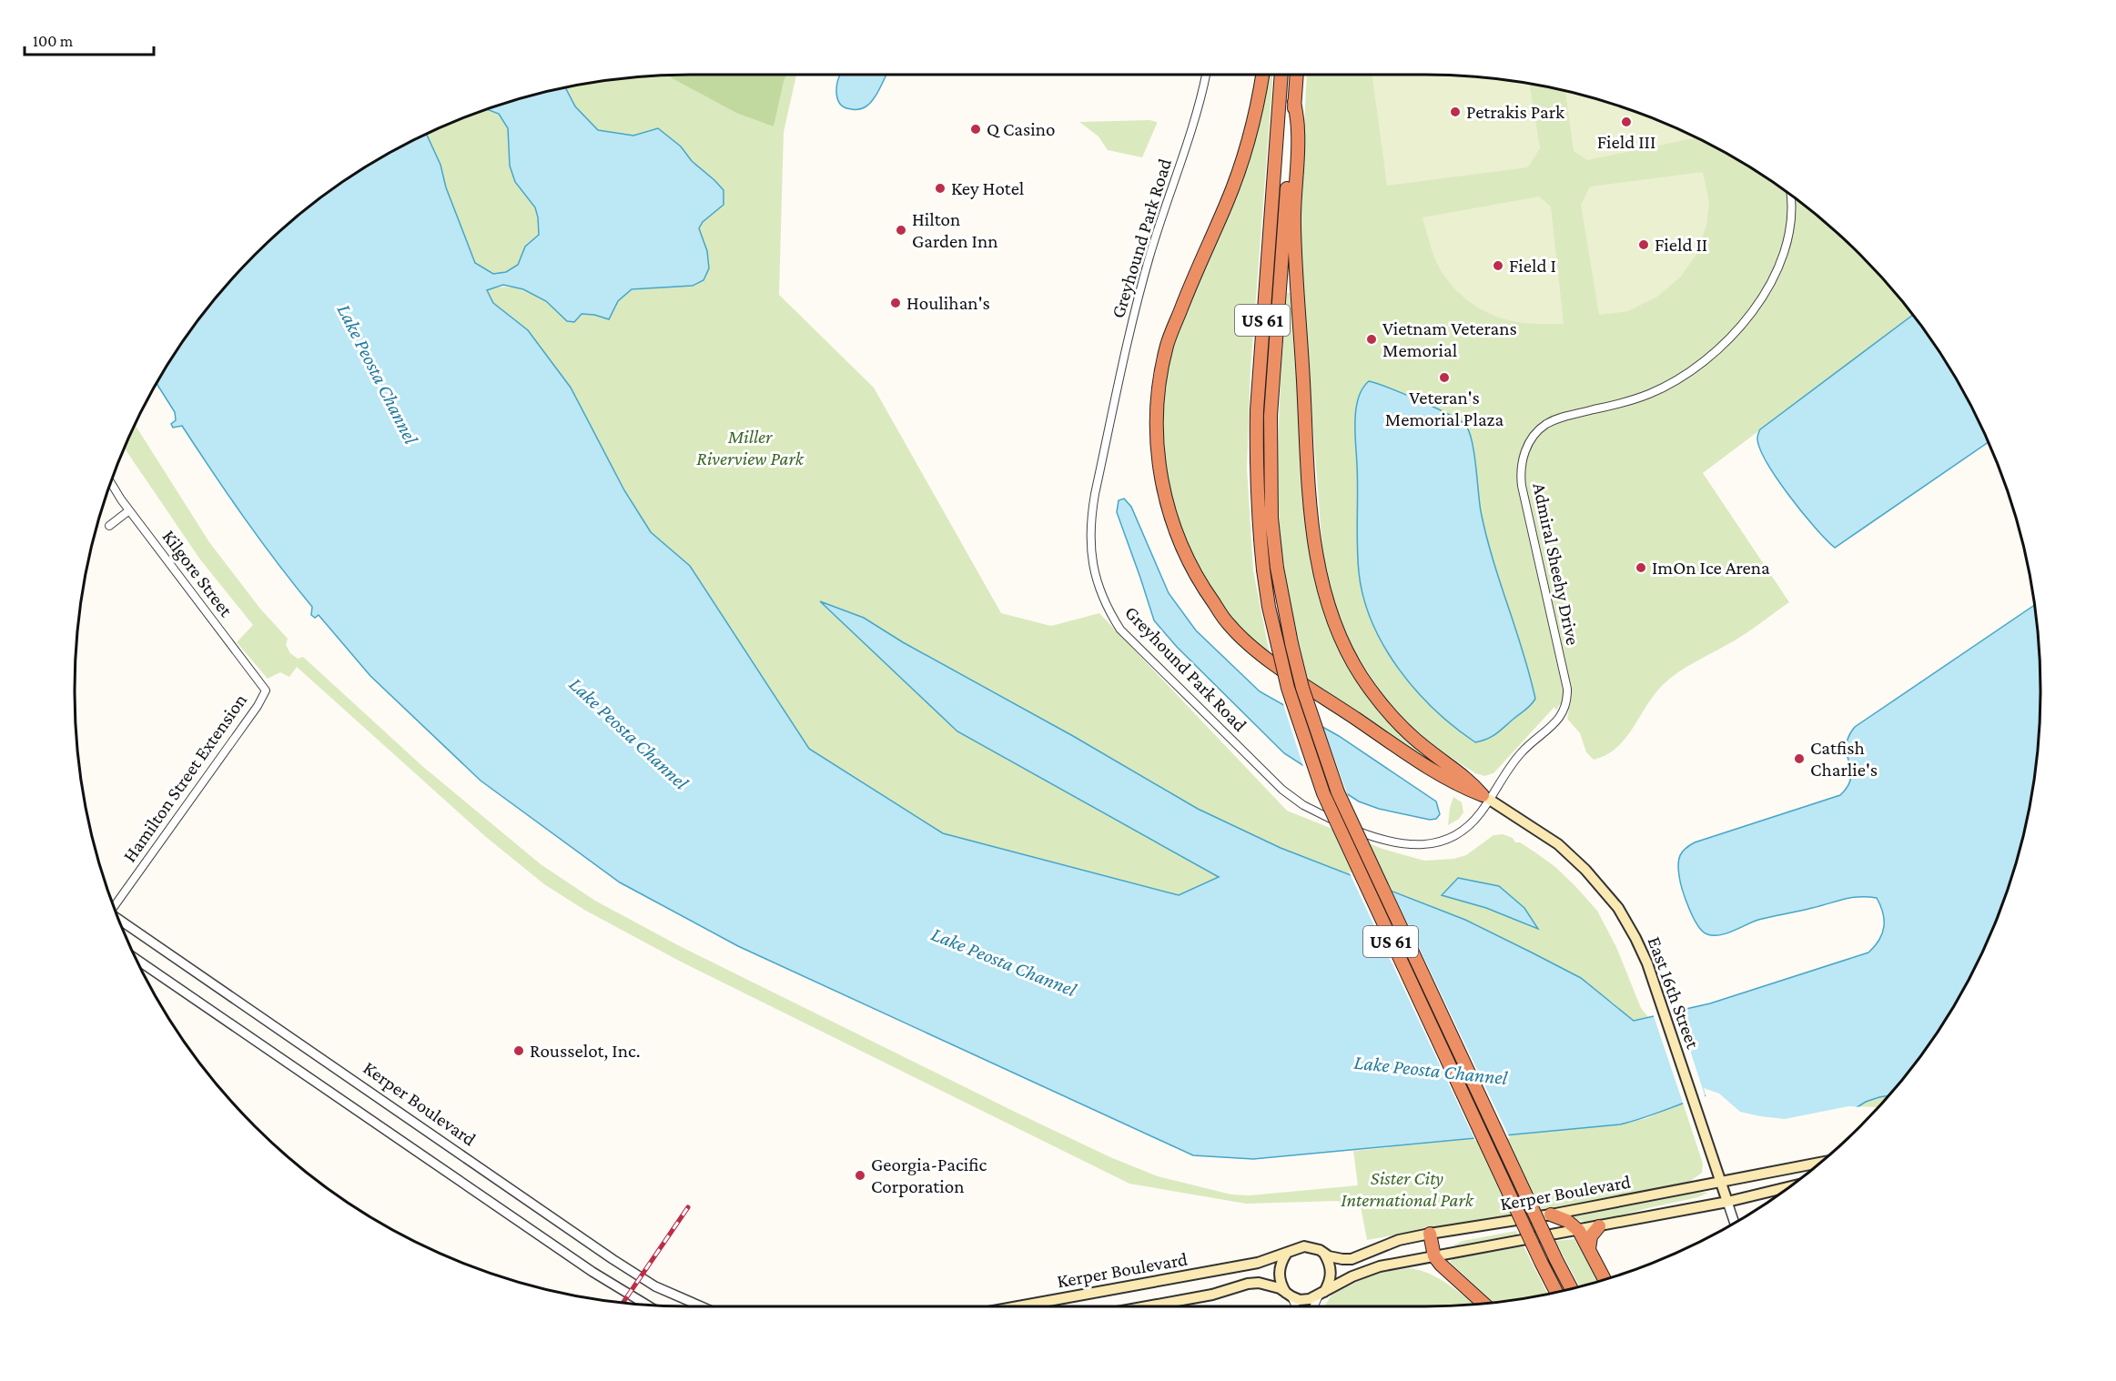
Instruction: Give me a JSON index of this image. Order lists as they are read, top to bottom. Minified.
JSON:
{"streets":{"highway":["US 61"],"main road":["East 16th Street","Kerper Boulevard"],"street":["Greyhound Park Road","Admiral Sheehy Drive","Kilgore Street","Hamilton Street Extension"]},"crossings":[["Greyhound Park Road","Admiral Sheehy Drive"],["Greyhound Park Road","East 16th Street"],["Admiral Sheehy Drive","East 16th Street"],["Kilgore Street","Hamilton Street Extension"],["East 16th Street","Kerper Boulevard"]],"water":["Lake Peosta Channel"],"parks":["Miller Riverview Park","Sister City International Park"],"places":["Petrakis Park","Field III","Q Casino","Key Hotel","Hilton Garden Inn","Field II","Field I","Houlihan's","Vietnam Veterans Memorial","Veteran's Memorial Plaza","ImOn Ice Arena","Catfish Charlie's","Rousselot, Inc.","Georgia-Pacific Corporation"],"scale_bar":"100 m"}
